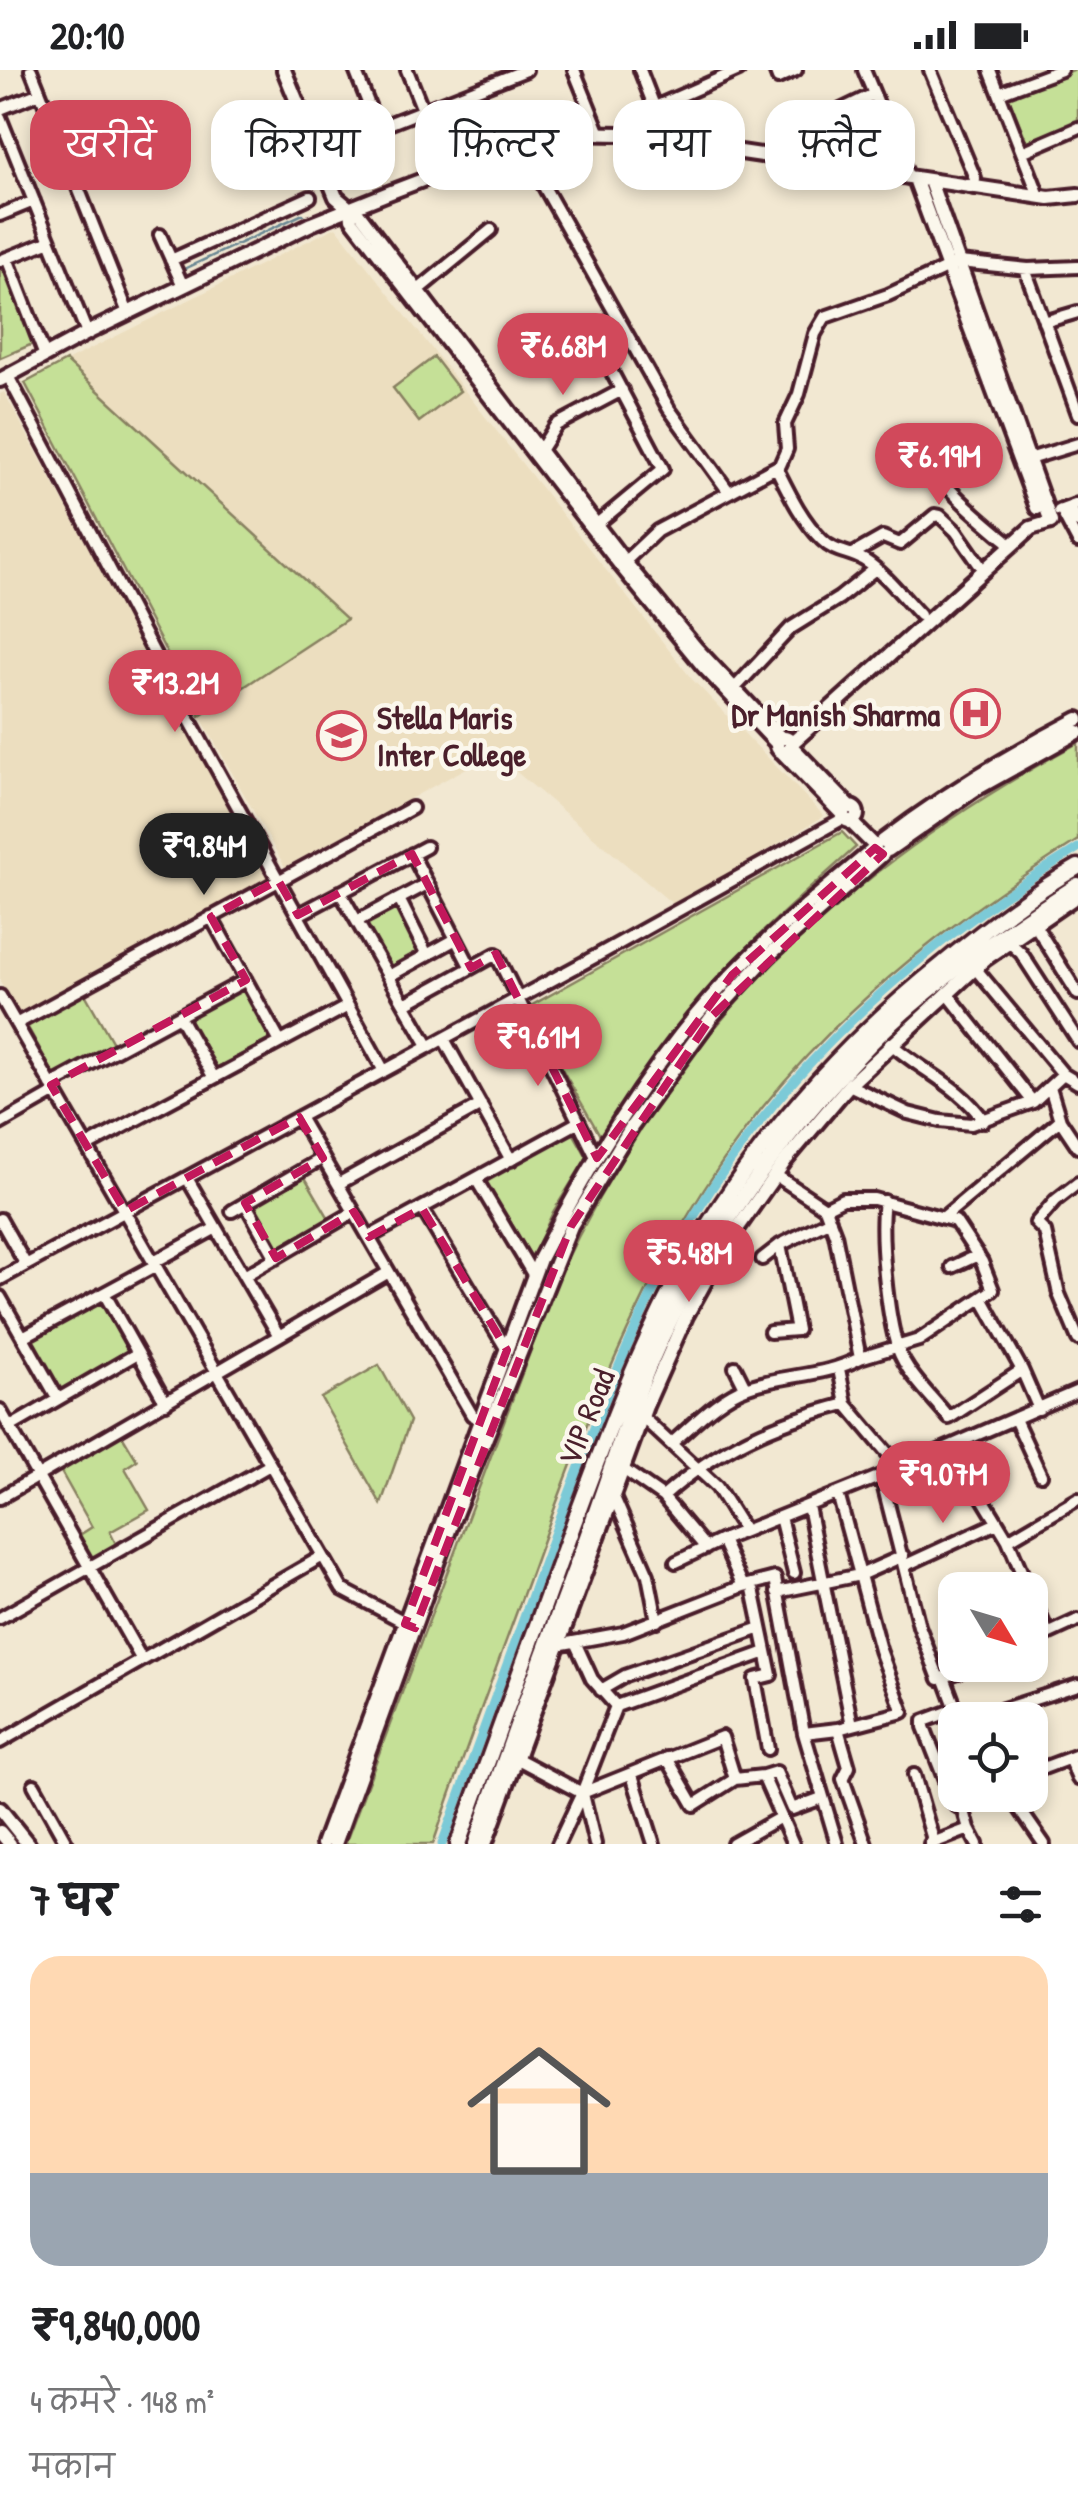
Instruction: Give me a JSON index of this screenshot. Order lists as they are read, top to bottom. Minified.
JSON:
{"streets":{"main road":["VIP Road"]},"places":{"hospital":["Dr Manish Sharma"],"school or university":["Stella Maris Inter College"]},"north":"bottom right","page":{"status":"20:10","chip":["खरीदें","किराया","फ़िल्टर","नया","फ़्लैट"],"price":["₹6.68M","₹6.19M","₹13.2M","₹9.84M","₹9.61M","₹5.48M","₹9.07M"],"heading":"7 घर","list":[{"name":"₹9,840,000","note":"4 कमरे · 148 m² · मकान"}]}}
